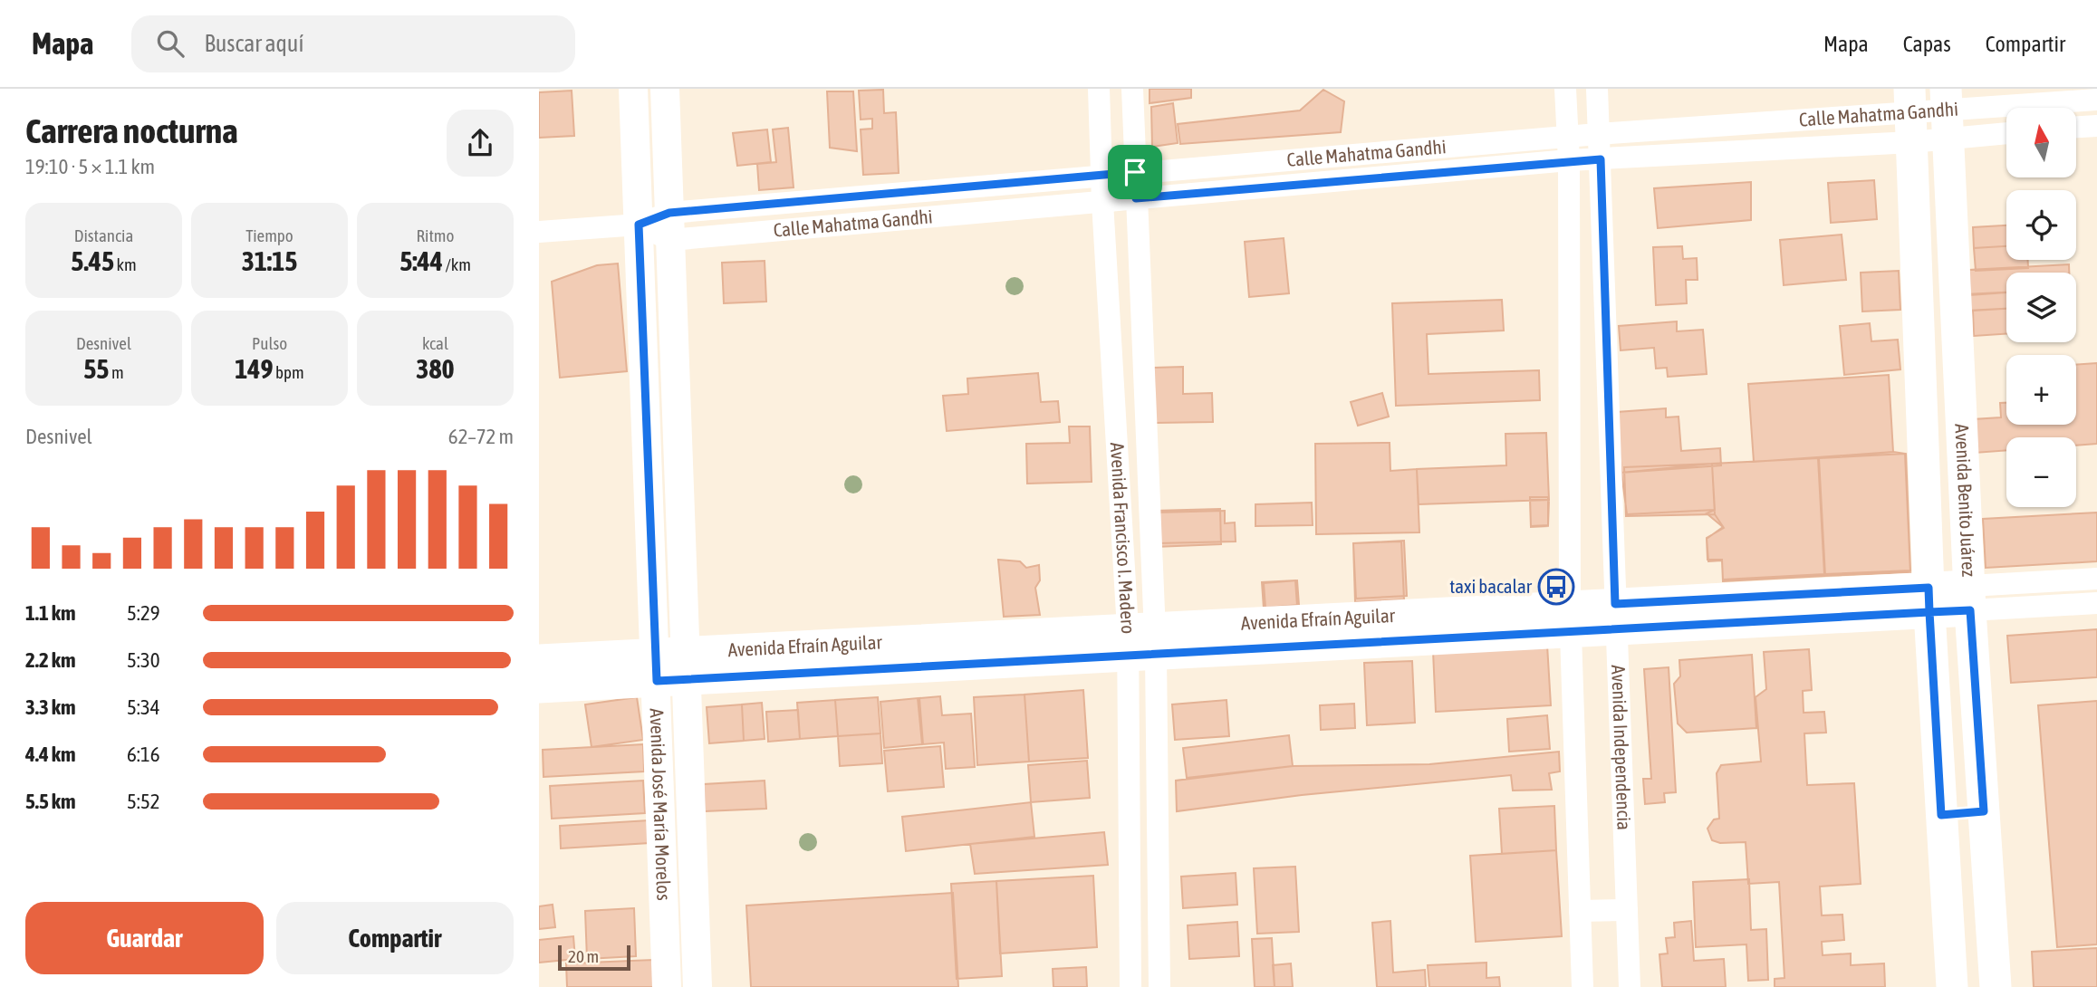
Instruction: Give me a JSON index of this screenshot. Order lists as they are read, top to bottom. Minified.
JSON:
{"streets":{"main road":["Avenida Benito Juárez","Avenida Efraín Aguilar"],"street":["Calle Mahatma Gandhi","Avenida Francisco I. Madero","Avenida Independencia","Avenida José María Morelos"]},"crossings":[["Calle Mahatma Gandhi","Avenida Benito Juárez"],["Calle Mahatma Gandhi","Avenida Francisco I. Madero"],["Calle Mahatma Gandhi","Avenida Independencia"],["Calle Mahatma Gandhi","Avenida José María Morelos"],["Avenida Benito Juárez","Avenida Efraín Aguilar"],["Avenida Francisco I. Madero","Avenida Efraín Aguilar"],["Avenida Efraín Aguilar","Avenida Independencia"],["Avenida Efraín Aguilar","Avenida José María Morelos"]],"places":{"bus stop":["taxi bacalar"]},"scale_bar":"20 m","north":"top","page":{"header":"Mapa","search":"Buscar aquí","nav":["Mapa","Capas","Compartir"],"heading":["Carrera nocturna","19:10 · 5 × 1.1 km"],"map_buttons":["+","−"],"stats":[["Distancia","5.45 km"],["Tiempo","31:15"],["Ritmo","5:44 /km"],["Desnivel","55 m"],["Pulso","149 bpm"],["kcal","380"]],"chart":["Desnivel","62–72 m"],"list":[{"name":"1.1 km","note":"5:29"},{"name":"2.2 km","note":"5:30"},{"name":"3.3 km","note":"5:34"},{"name":"4.4 km","note":"6:16"},{"name":"5.5 km","note":"5:52"}],"buttons":["Guardar","Compartir"],"scale":"20 m"}}
